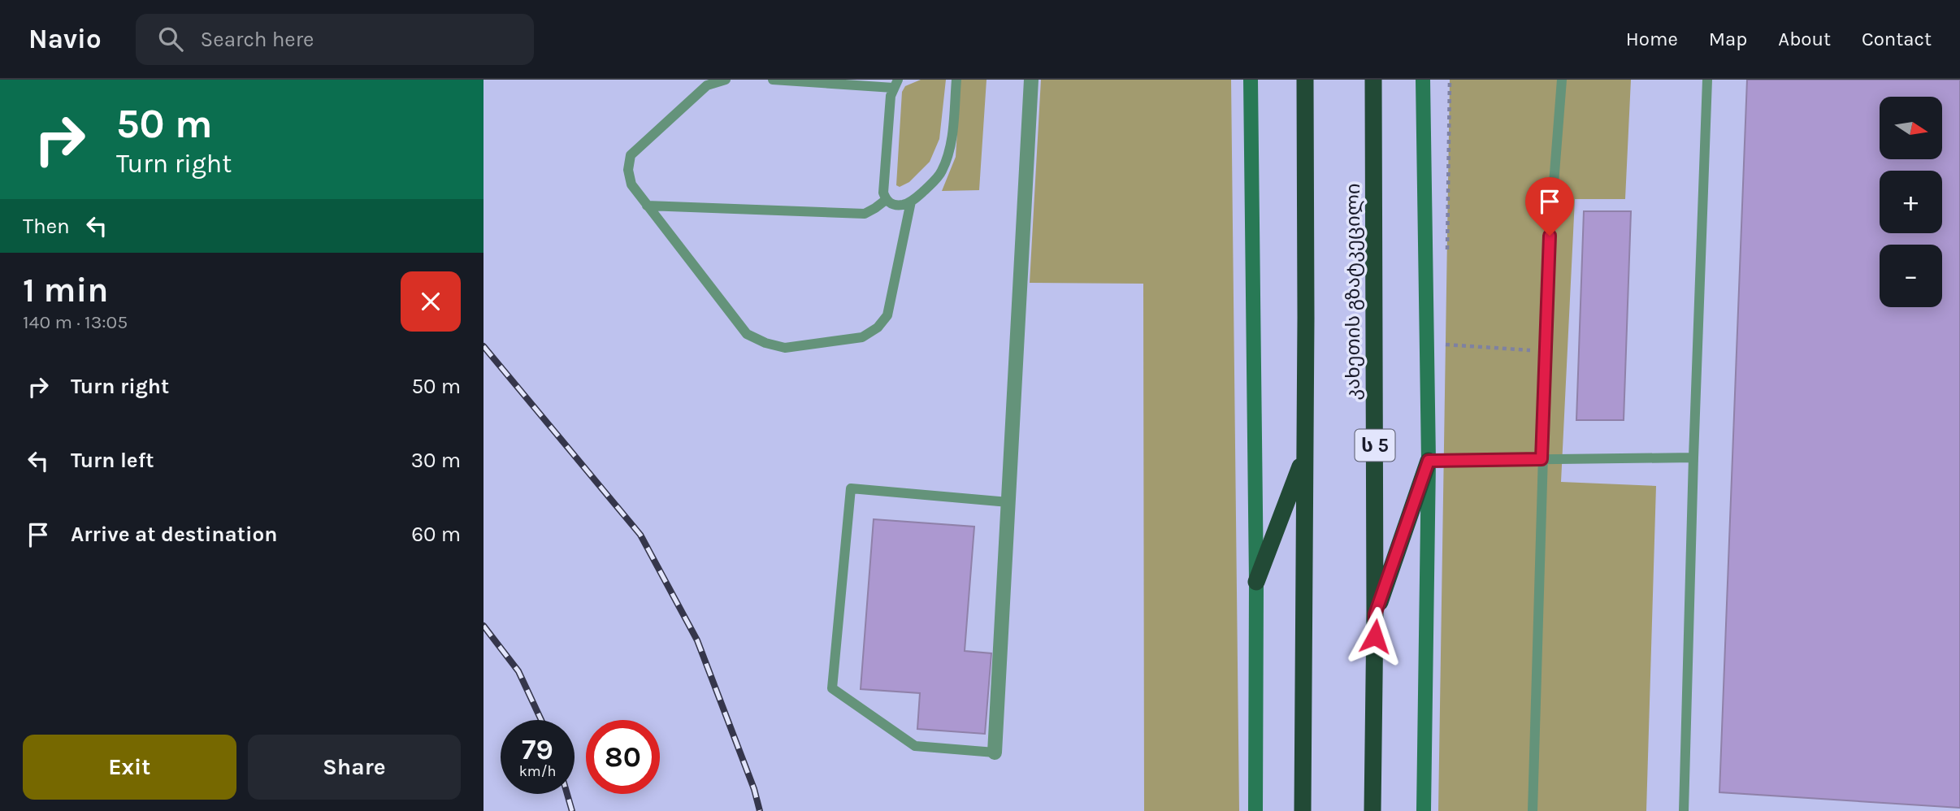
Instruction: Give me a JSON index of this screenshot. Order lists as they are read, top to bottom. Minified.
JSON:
{"streets":{"highway":["კახეთის გზატკეცილი","ს 5"]},"north":"right","page":{"header":"Navio","search":"Search here","nav":["Home","Map","About","Contact"],"turn":["50 m","Turn right"],"map_buttons":["+","−"],"then":"Then","heading":["1 min","140 m · 13:05"],"list":[{"name":"Turn right","value":"50 m"},{"name":"Turn left","value":"30 m"},{"name":"Arrive at destination","value":"60 m"}],"speed":"79 km/h","limit":"80","buttons":["Exit","Share"]}}
